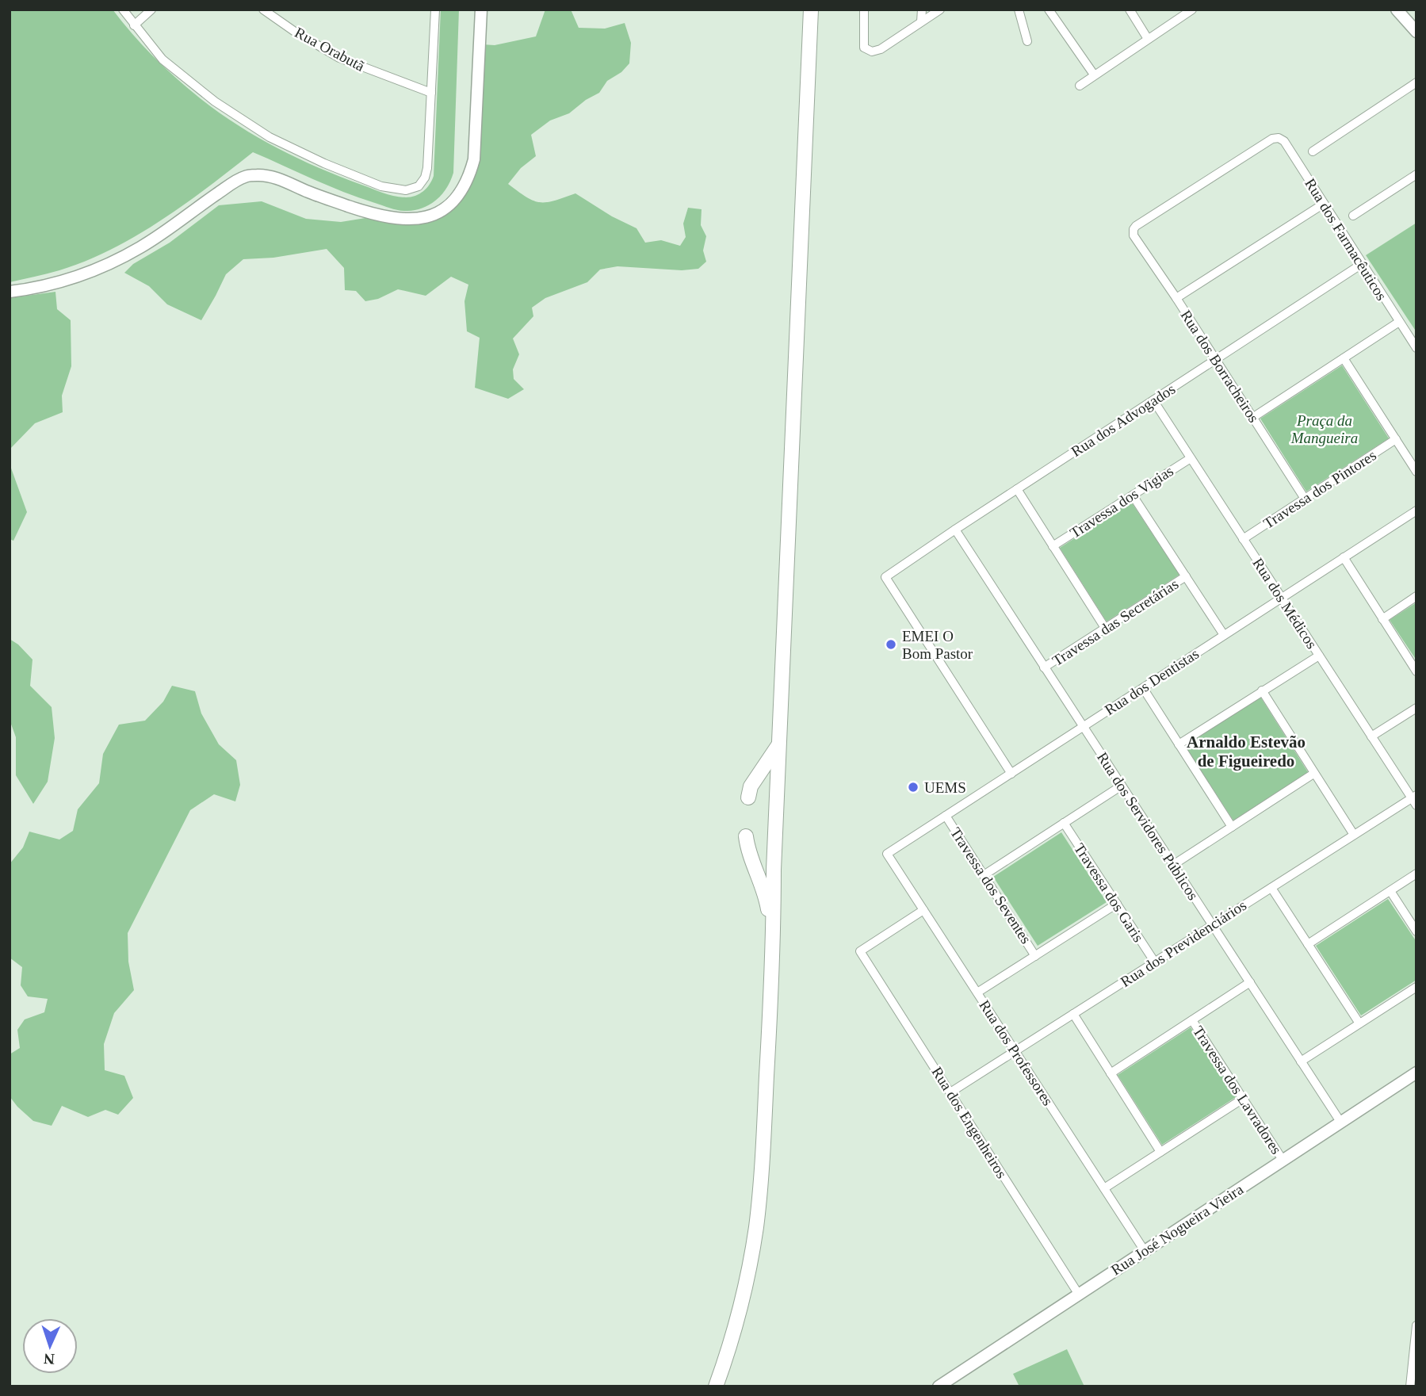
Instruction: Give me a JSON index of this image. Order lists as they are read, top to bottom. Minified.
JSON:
{"streets":{"street":["Rua Orabutã","Rua dos Farmacêuticos","Rua dos Borracheiros","Rua dos Advogados","Travessa dos Pintores","Travessa dos Vigias","Rua dos Médicos","Travessa das Secretárias","Rua dos Dentistas","Rua dos Servidores Públicos","Travessa dos Seventes","Travessa dos Garis","Rua dos Previdenciários","Rua dos Professores","Travessa dos Lavradores","Rua dos Engenheiros","Rua José Nogueira Vieira"]},"crossings":[["Rua dos Farmacêuticos","Rua dos Borracheiros"],["Rua dos Farmacêuticos","Rua dos Advogados"],["Rua dos Borracheiros","Rua dos Advogados"],["Rua dos Borracheiros","Travessa dos Pintores"],["Rua dos Advogados","Rua dos Médicos"],["Rua dos Advogados","Rua dos Dentistas"],["Rua dos Advogados","Rua dos Servidores Públicos"],["Travessa dos Pintores","Rua dos Médicos"],["Travessa dos Vigias","Rua dos Médicos"],["Rua dos Médicos","Rua dos Dentistas"],["Rua dos Médicos","Rua dos Previdenciários"],["Travessa das Secretárias","Rua dos Servidores Públicos"],["Rua dos Dentistas","Rua dos Servidores Públicos"],["Rua dos Dentistas","Travessa dos Seventes"],["Rua dos Dentistas","Rua dos Professores"],["Rua dos Servidores Públicos","Rua dos Previdenciários"],["Rua dos Servidores Públicos","Rua José Nogueira Vieira"],["Travessa dos Garis","Rua dos Previdenciários"],["Rua dos Previdenciários","Rua dos Professores"],["Rua dos Previdenciários","Rua dos Engenheiros"],["Rua dos Professores","Rua dos Engenheiros"],["Rua dos Professores","Rua José Nogueira Vieira"],["Travessa dos Lavradores","Rua José Nogueira Vieira"],["Rua dos Engenheiros","Rua José Nogueira Vieira"]],"districts":["Arnaldo Estevão de Figueiredo"],"parks":["Praça da Mangueira"],"places":["EMEI O Bom Pastor","UEMS"],"north":"bottom"}
